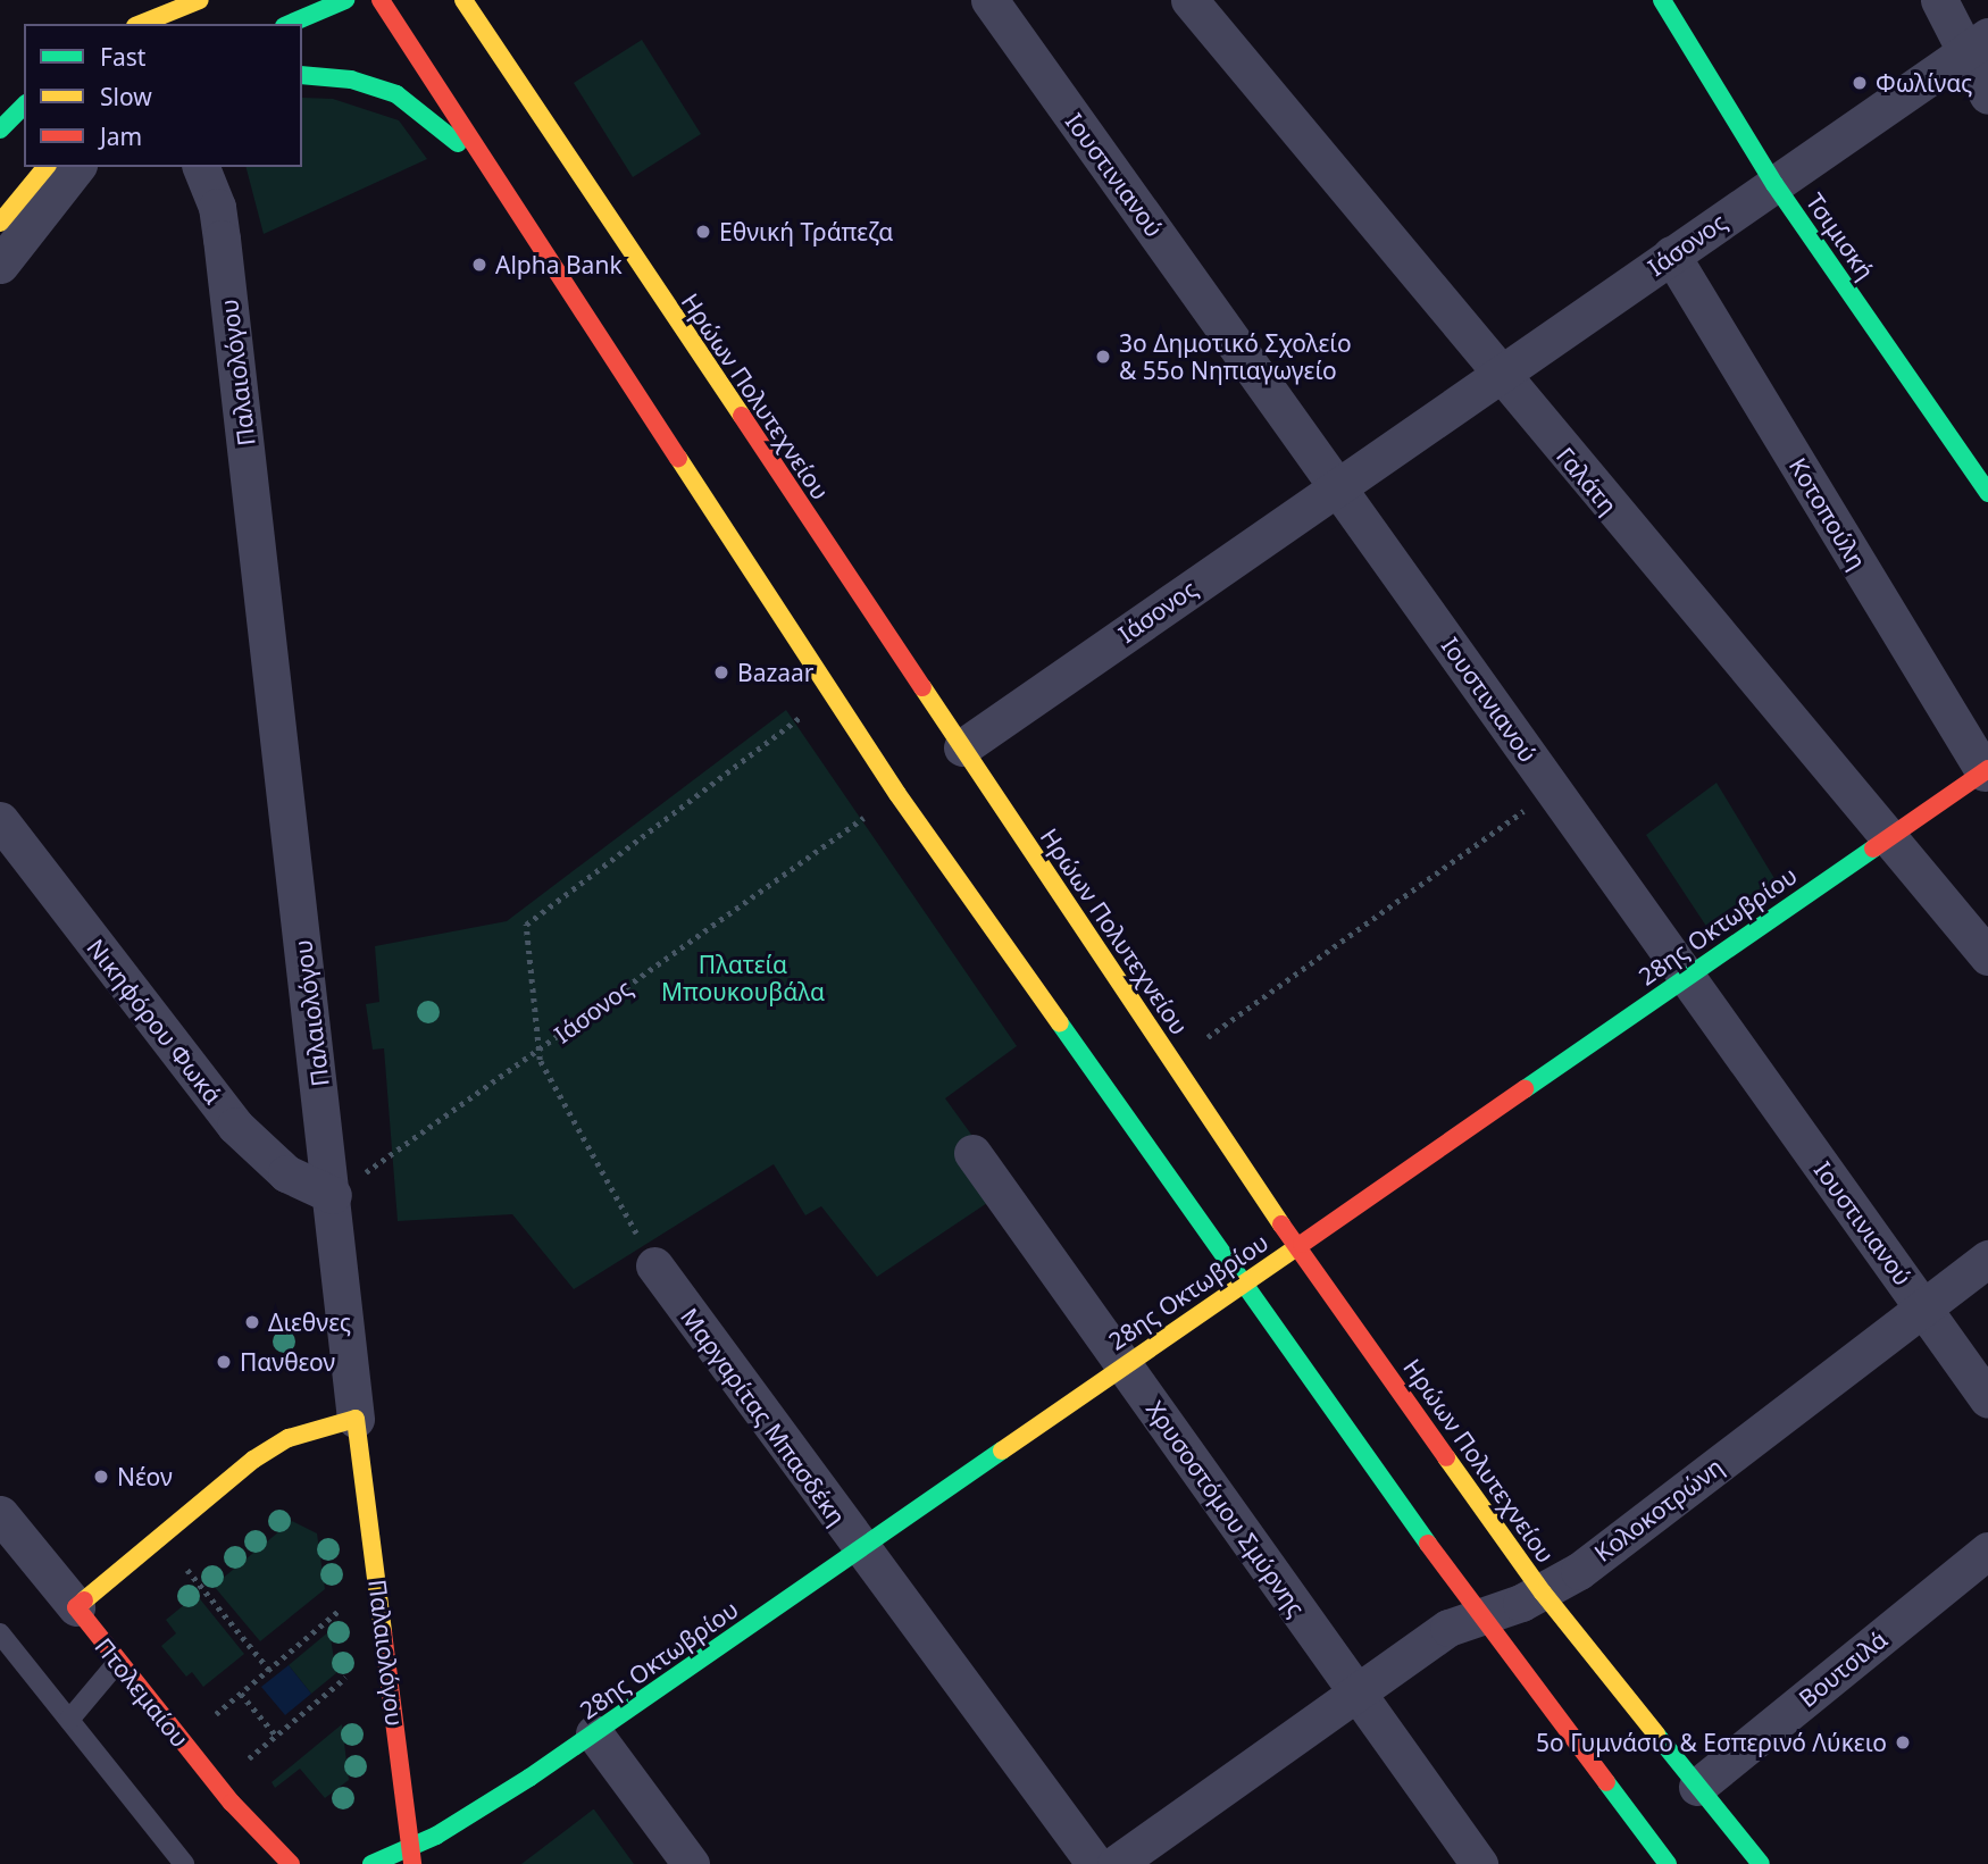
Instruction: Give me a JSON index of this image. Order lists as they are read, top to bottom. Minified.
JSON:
{"streets":{"main road":["Τσιμισκή","Παλαιολόγου","Ηρώων Πολυτεχνείου","28ης Οκτωβρίου","Πτολεμαίου"],"street":["Ιουστινιανού","Ιάσονος","Γαλάτη","Κοτοπούλη","Νικηφόρου Φωκά","Μαργαρίτας Μπασδέκη","Χρυσοστόμου Σμύρνης","Κολοκοτρώνη","Βουτσιλά"]},"crossings":[["Ιουστινιανού","Ιάσονος"],["Ιουστινιανού","28ης Οκτωβρίου"],["Ιουστινιανού","Κολοκοτρώνη"],["Τσιμισκή","Ιάσονος"],["Ιάσονος","Παλαιολόγου"],["Ιάσονος","Ηρώων Πολυτεχνείου"],["Ιάσονος","Γαλάτη"],["Ιάσονος","Κοτοπούλη"],["Ιάσονος","Νικηφόρου Φωκά"],["Παλαιολόγου","28ης Οκτωβρίου"],["Παλαιολόγου","Νικηφόρου Φωκά"],["Ηρώων Πολυτεχνείου","28ης Οκτωβρίου"],["Ηρώων Πολυτεχνείου","Κολοκοτρώνη"],["Ηρώων Πολυτεχνείου","Βουτσιλά"],["Γαλάτη","28ης Οκτωβρίου"],["Κοτοπούλη","28ης Οκτωβρίου"],["28ης Οκτωβρίου","Μαργαρίτας Μπασδέκη"],["28ης Οκτωβρίου","Χρυσοστόμου Σμύρνης"],["Χρυσοστόμου Σμύρνης","Κολοκοτρώνη"]],"parks":["Πλατεία Μπουκουβάλα"],"places":["Φωλίνας","Εθνική Τράπεζα","Alpha Bank","3ο Δημοτικό Σχολείο & 55ο Νηπιαγωγείο","Bazaar","Διεθνες","Πανθεον","Νέον","5ο Γυμνάσιο & Εσπερινό Λύκειο"],"legend":["Fast","Slow","Jam"]}
